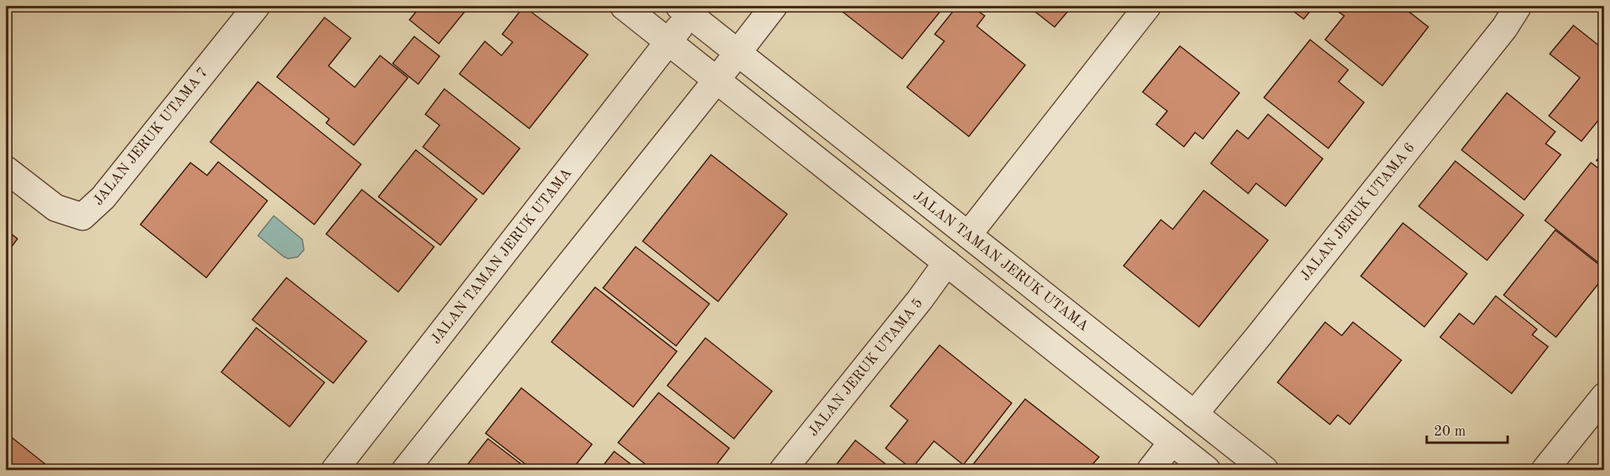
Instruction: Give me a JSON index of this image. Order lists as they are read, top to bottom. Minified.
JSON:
{"streets":{"street":["JALAN JERUK UTAMA 7","JALAN JERUK UTAMA 6","JALAN TAMAN JERUK UTAMA","JALAN JERUK UTAMA 5"]},"crossings":[["JALAN JERUK UTAMA 6","JALAN TAMAN JERUK UTAMA"]],"scale_bar":"20 m"}
